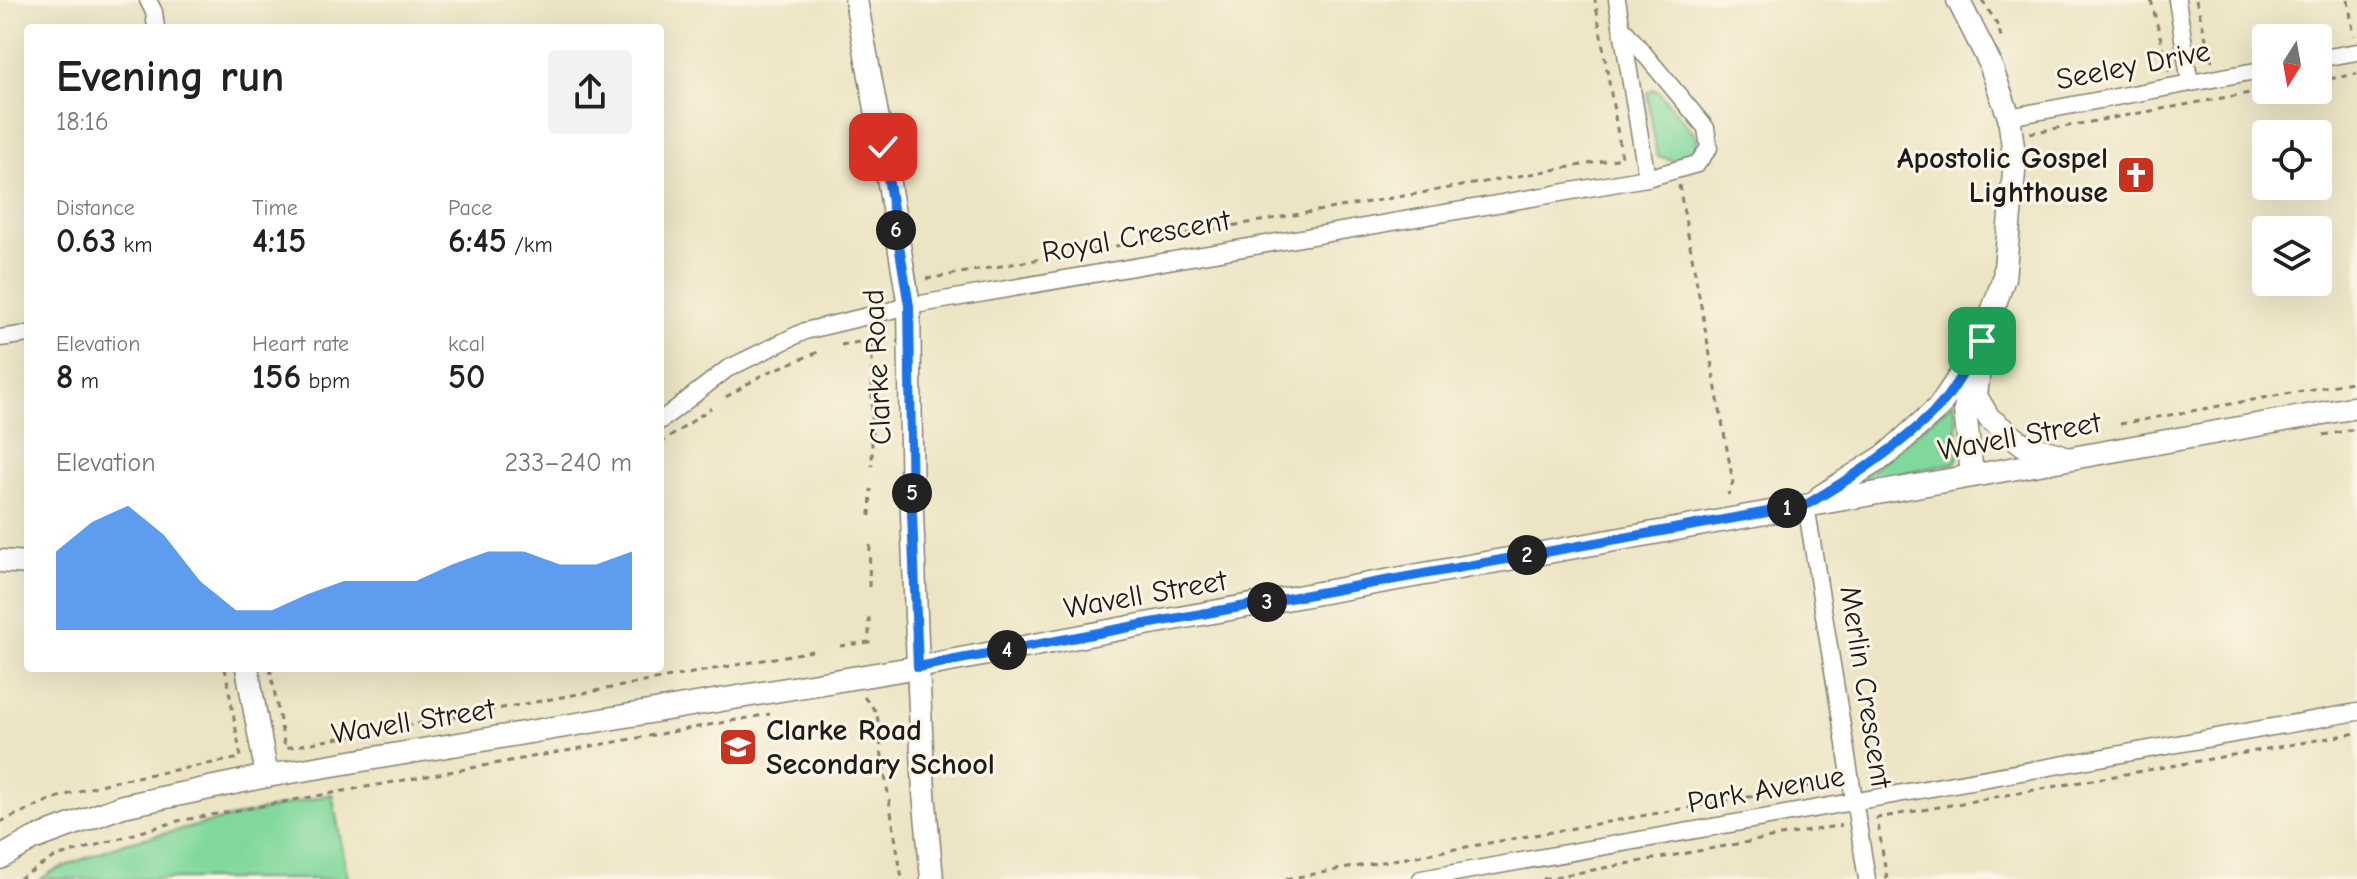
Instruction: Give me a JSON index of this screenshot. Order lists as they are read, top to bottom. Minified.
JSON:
{"streets":{"street":["Seeley Drive","Royal Crescent","Clarke Road","Wavell Street","Merlin Crescent","Park Avenue"]},"crossings":[["Royal Crescent","Clarke Road"],["Clarke Road","Wavell Street"],["Wavell Street","Merlin Crescent"],["Merlin Crescent","Park Avenue"]],"places":{"church":["Apostolic Gospel Lighthouse"],"school or university":["Clarke Road Secondary School"]},"north":"bottom","page":{"heading":["Evening run","18:16"],"stats":[["Distance","0.63 km"],["Time","4:15"],["Pace","6:45 /km"],["Elevation","8 m"],["Heart rate","156 bpm"],["kcal","50"]],"pins":["6","5","1","2","3","4"],"chart":["Elevation","233–240 m"]}}
